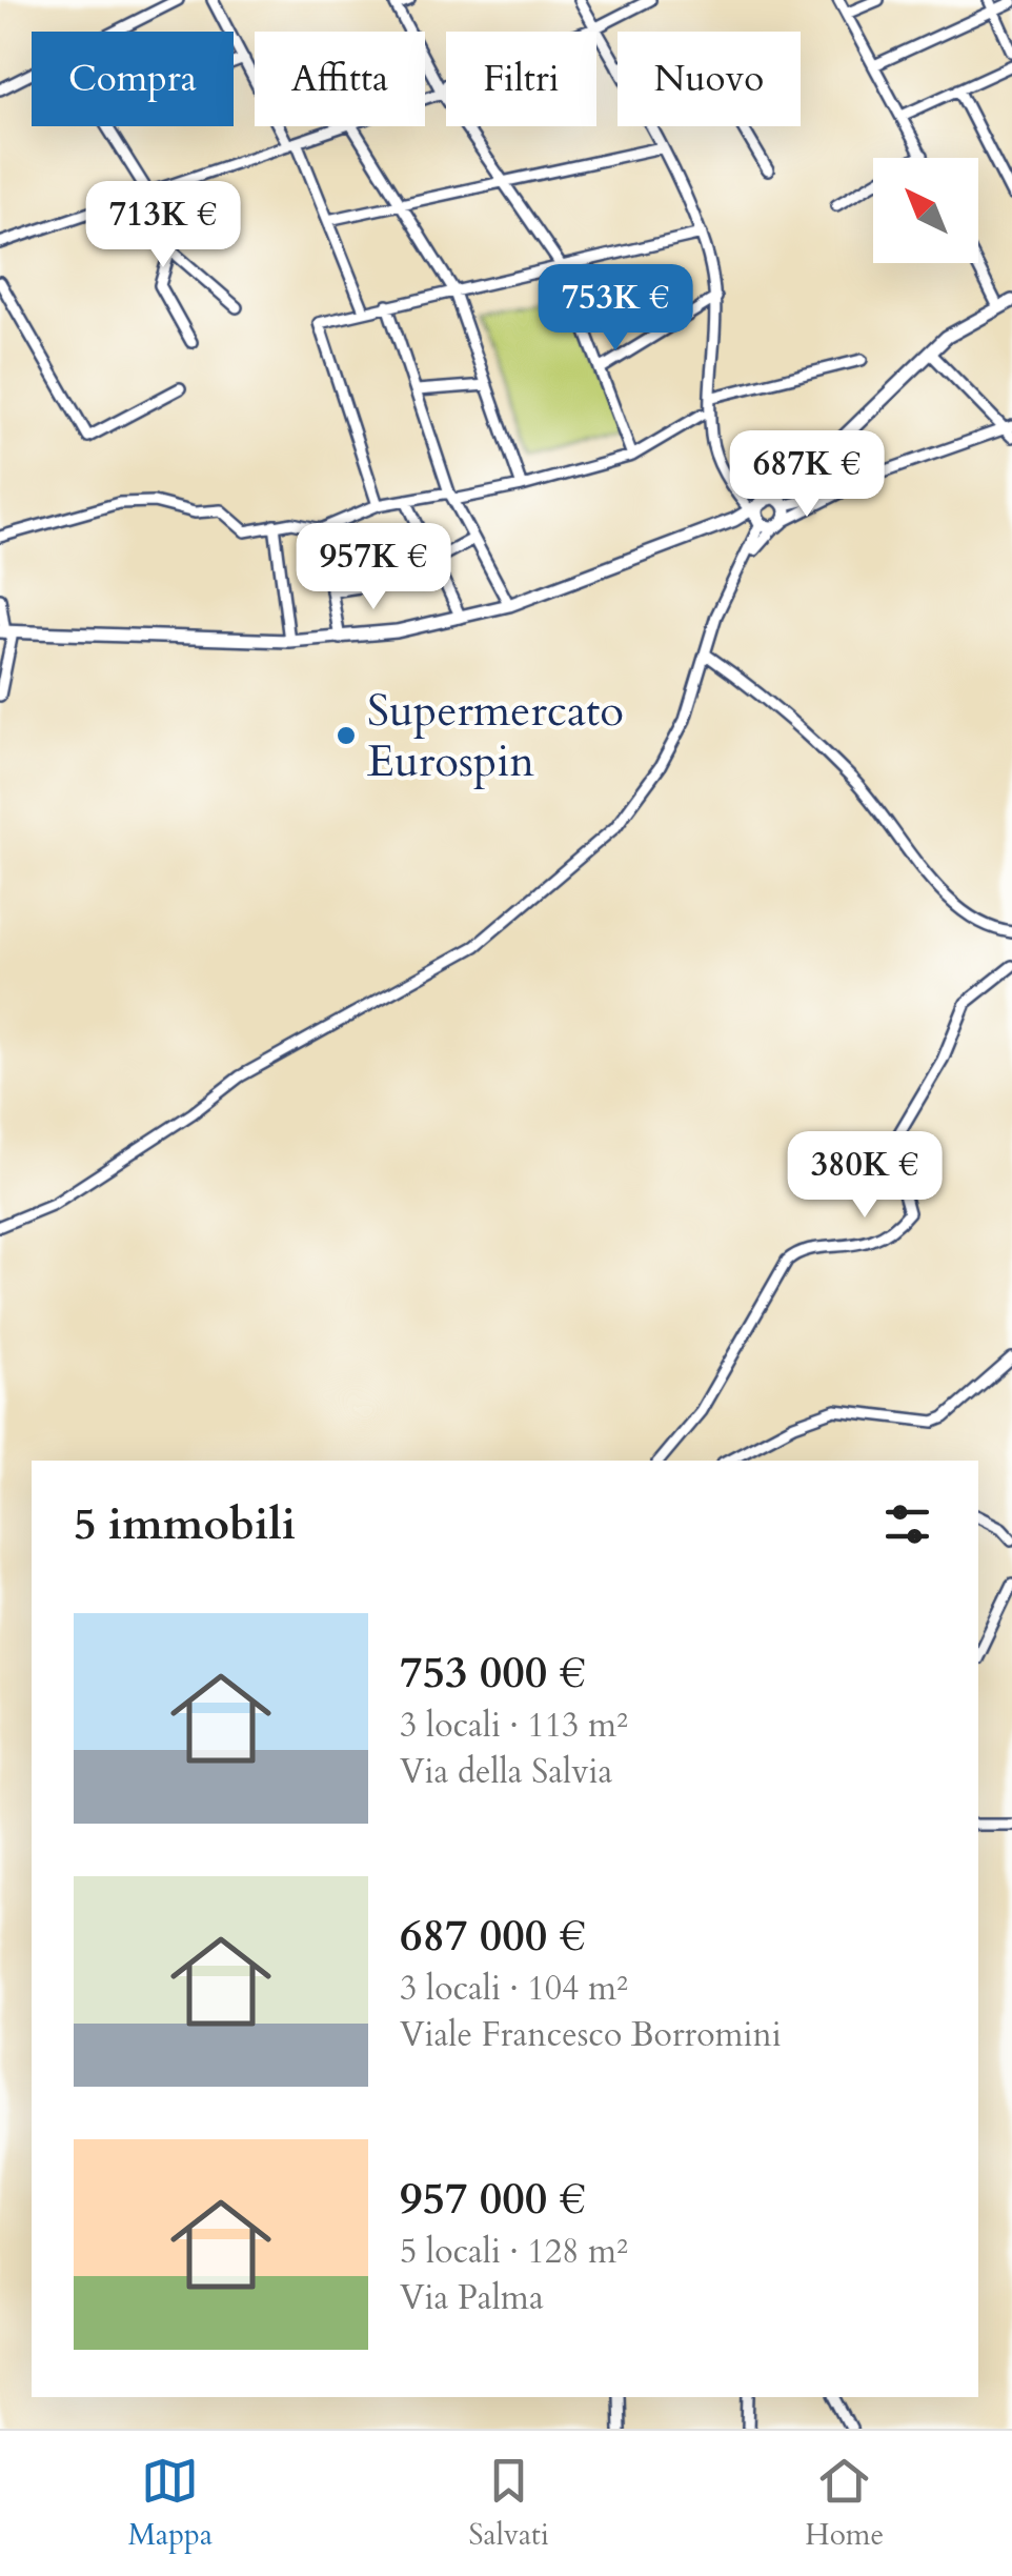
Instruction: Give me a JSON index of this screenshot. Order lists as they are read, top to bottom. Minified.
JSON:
{"places":["Supermercato Eurospin"],"north":"top left","page":{"chip":["Compra","Affitta","Filtri","Nuovo"],"price":["713K €","753K €","687K €","957K €","380K €"],"heading":"5 immobili","list":[{"name":"753 000 €","note":"3 locali · 113 m² · Via della Salvia"},{"name":"687 000 €","note":"3 locali · 104 m² · Viale Francesco Borromini"},{"name":"957 000 €","note":"5 locali · 128 m² · Via Palma"}],"tabs":["Mappa","Salvati","Home"]}}
